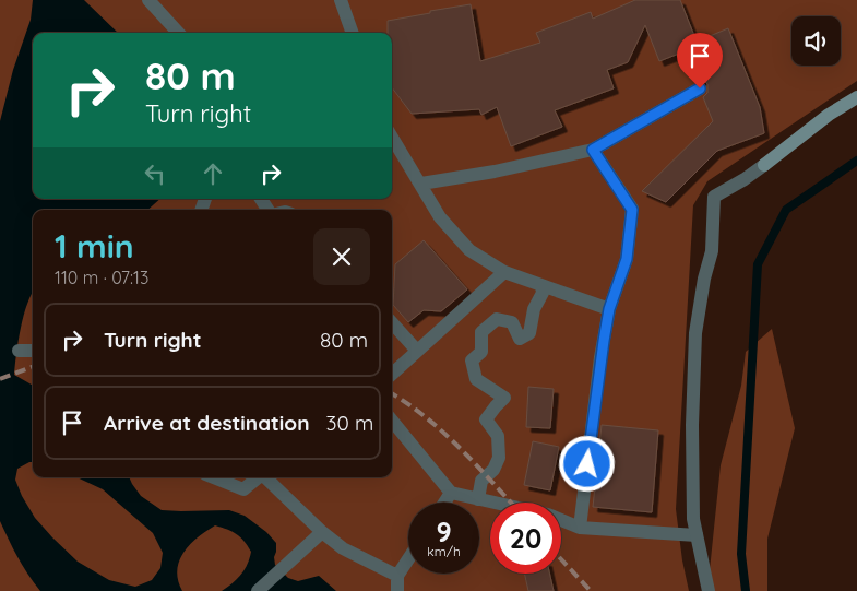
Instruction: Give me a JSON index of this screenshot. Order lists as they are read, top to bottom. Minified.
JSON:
{"page":{"turn":["80 m","Turn right"],"heading":["1 min","110 m · 07:13"],"list":[{"name":"Turn right","value":"80 m"},{"name":"Arrive at destination","value":"30 m"}],"speed":"9 km/h","limit":"20"}}
